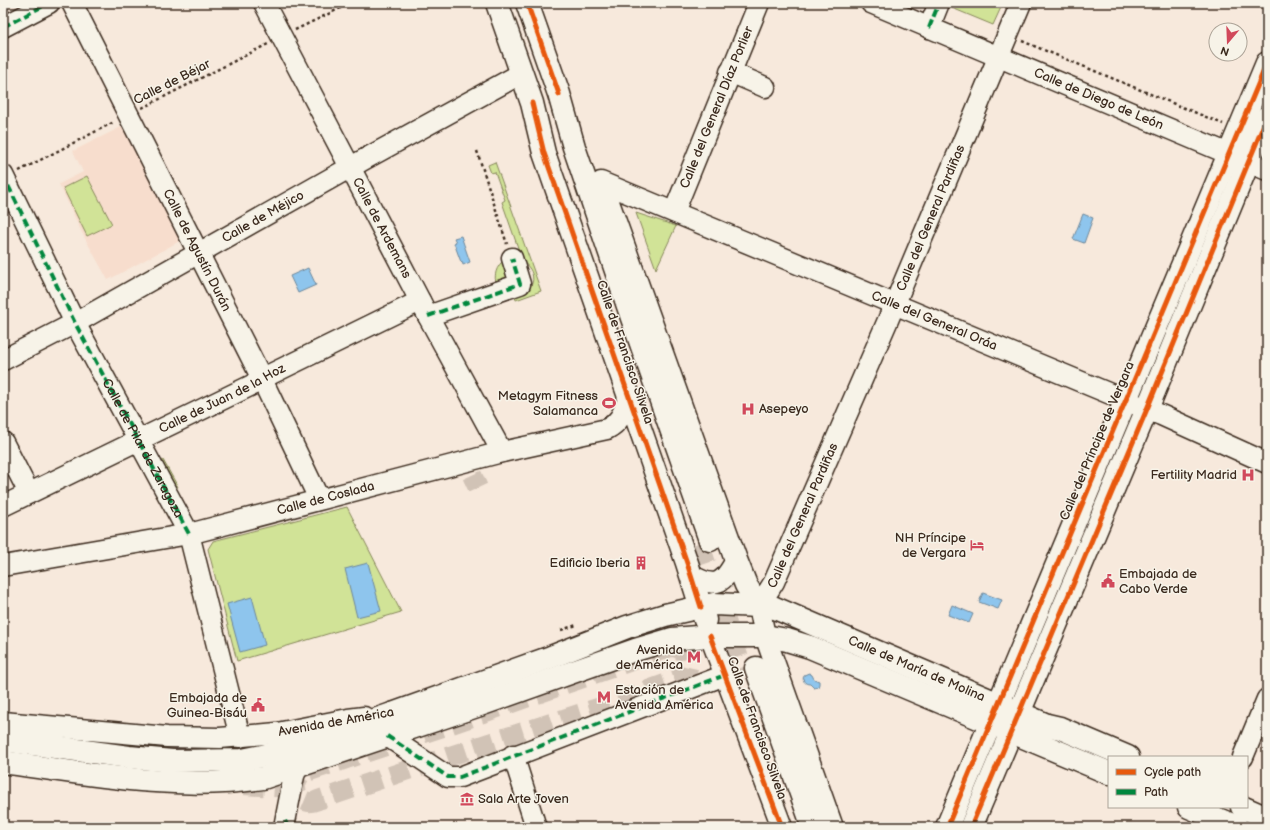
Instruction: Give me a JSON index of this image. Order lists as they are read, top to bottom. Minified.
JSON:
{"streets":{"main road":["Calle de Francisco Silvela","Calle del Príncipe de Vergara","Calle de María de Molina","Avenida de América"],"street":["Calle de Diego de León","Calle del General Díaz Porlier","Calle de Méjico","Calle del General Pardiñas","Calle de Ardemans","Calle de Agustín Durán","Calle del General Oráa","Calle de Juan de la Hoz","Calle de Pilar de Zaragoza","Calle de Coslada"],"path":["Calle de Béjar"]},"crossings":[["Calle de Béjar","Calle de Ardemans"],["Calle de Béjar","Calle de Agustín Durán"],["Calle de Béjar","Calle de Pilar de Zaragoza"],["Calle de Diego de León","Calle del General Pardiñas"],["Calle de Diego de León","Calle del Príncipe de Vergara"],["Calle del General Díaz Porlier","Calle del General Oráa"],["Calle de Méjico","Calle de Ardemans"],["Calle de Méjico","Calle de Agustín Durán"],["Calle de Méjico","Calle de Francisco Silvela"],["Calle de Méjico","Calle de Pilar de Zaragoza"],["Calle del General Pardiñas","Calle del General Oráa"],["Calle del General Pardiñas","Calle de Francisco Silvela"],["Calle del General Pardiñas","Calle de María de Molina"],["Calle de Ardemans","Calle de Juan de la Hoz"],["Calle de Ardemans","Calle de Coslada"],["Calle de Agustín Durán","Calle de Juan de la Hoz"],["Calle de Agustín Durán","Calle de Coslada"],["Calle del General Oráa","Calle de Francisco Silvela"],["Calle del General Oráa","Calle del Príncipe de Vergara"],["Calle de Francisco Silvela","Calle de Coslada"],["Calle de Francisco Silvela","Calle de María de Molina"],["Calle de Francisco Silvela","Avenida de América"],["Calle de Juan de la Hoz","Calle de Pilar de Zaragoza"],["Calle del Príncipe de Vergara","Calle de María de Molina"],["Calle de Pilar de Zaragoza","Calle de Coslada"],["Calle de Pilar de Zaragoza","Avenida de América"],["Calle de María de Molina","Avenida de América"]],"places":{"sports":["Metagym Fitness Salamanca"],"hospital":["Asepeyo","Fertility Madrid"],"hotel":["NH Príncipe de Vergara"],"building":["Edificio Iberia"],"public building":["Embajada de Cabo Verde","Embajada de Guinea-Bisáu"],"metro station":["Avenida de América","Estación de Avenida América"],"museum":["Sala Arte Joven"]},"legend":["Cycle path","Path"],"north":"bottom"}
